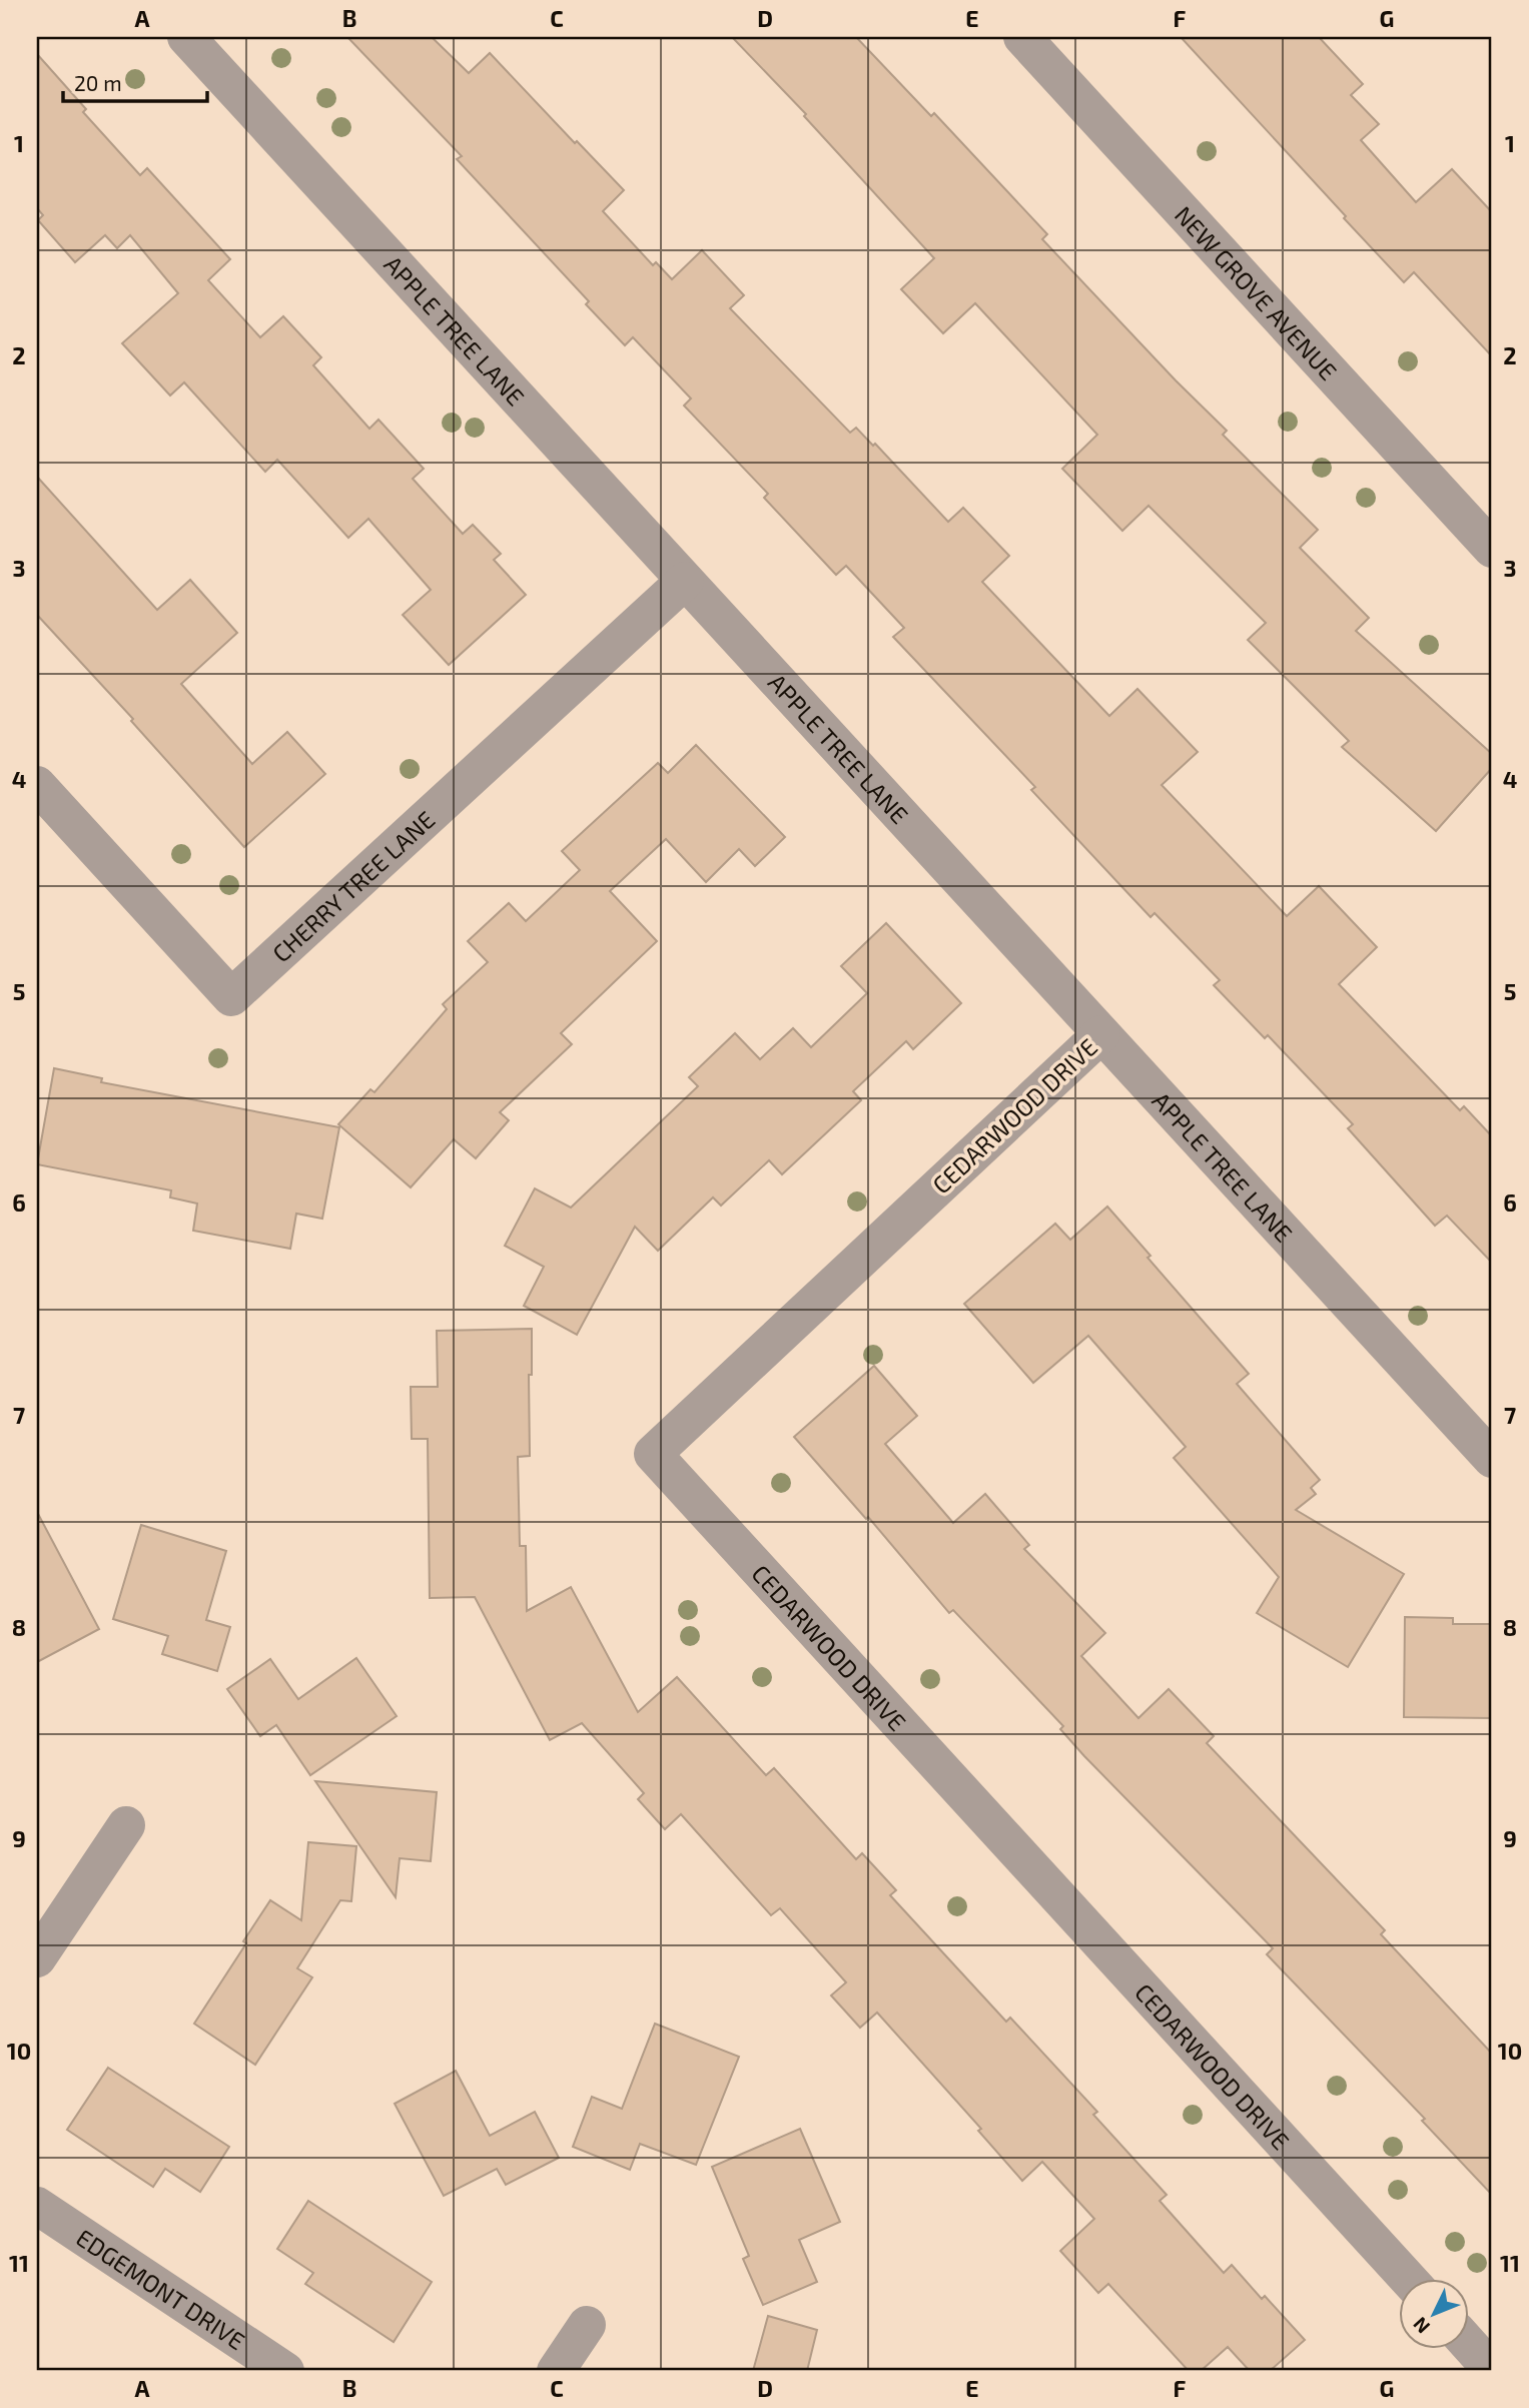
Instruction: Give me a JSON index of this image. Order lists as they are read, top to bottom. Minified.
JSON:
{"streets":{"street":["NEW GROVE AVENUE","APPLE TREE LANE","CHERRY TREE LANE","CEDARWOOD DRIVE","EDGEMONT DRIVE"]},"crossings":[["APPLE TREE LANE","CHERRY TREE LANE"],["APPLE TREE LANE","CEDARWOOD DRIVE"]],"scale_bar":"20 m","north":"bottom left","grid":{"columns":["A","B","C","D","E","F","G"],"rows":["1","2","3","4","5","6","7","8","9","10","11"]}}
